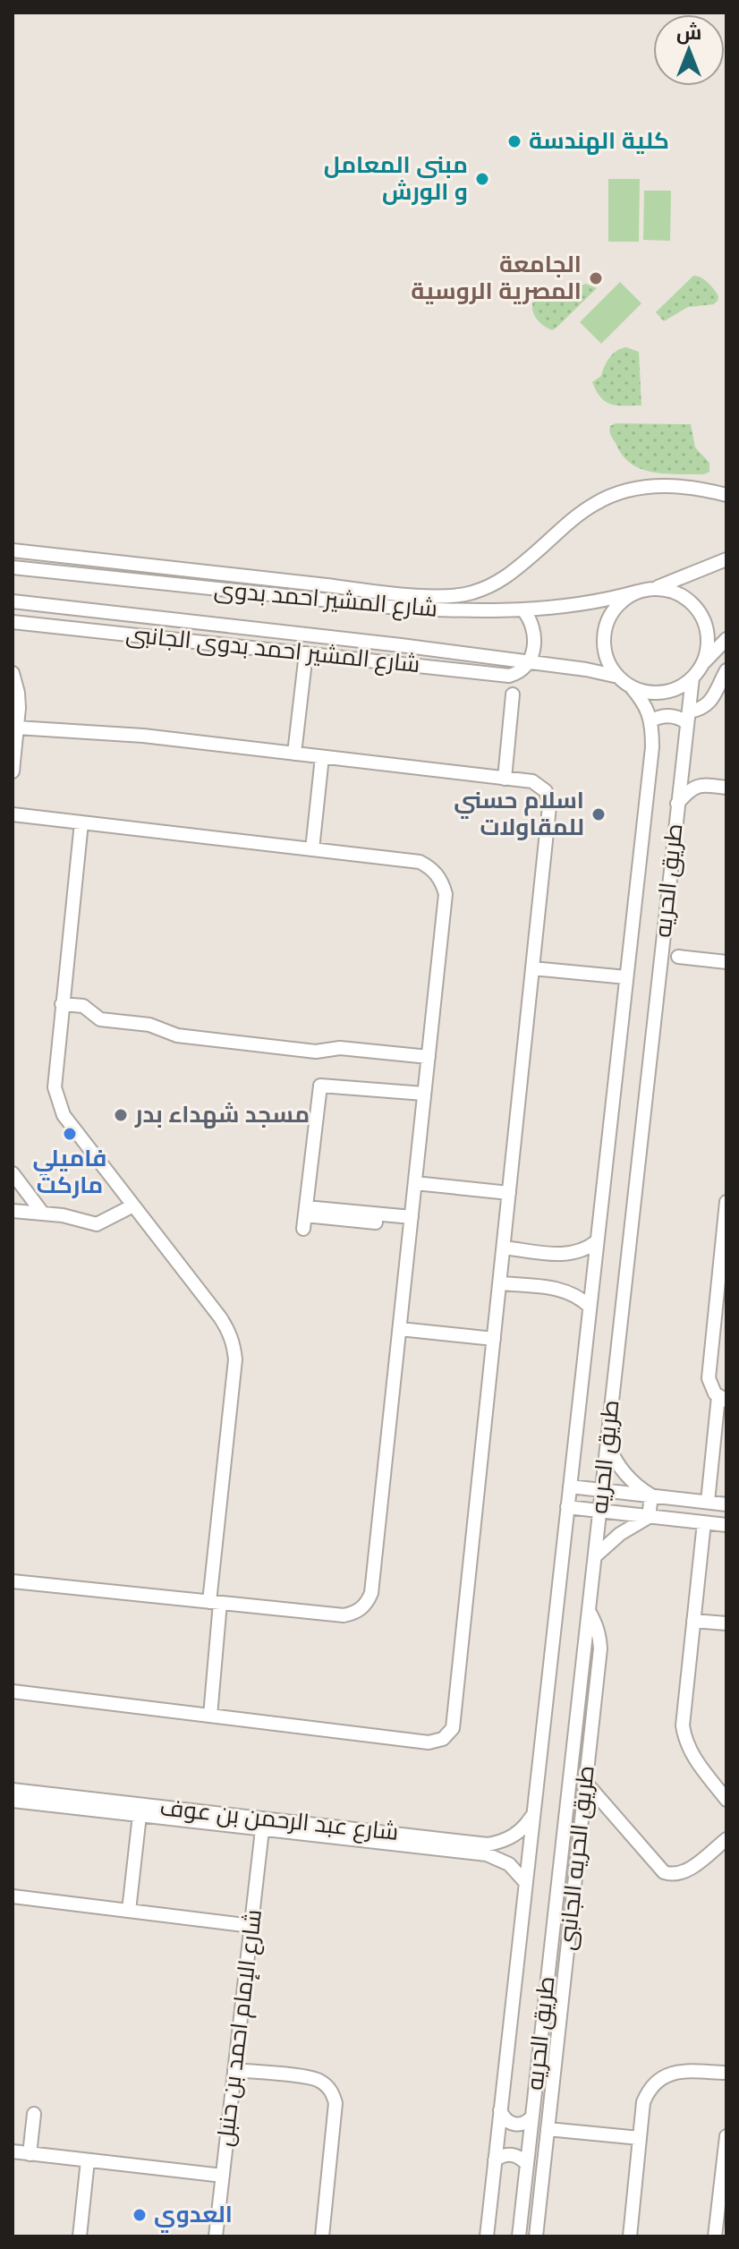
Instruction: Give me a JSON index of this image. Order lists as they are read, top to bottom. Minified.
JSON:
{"streets":{"street":["شارع المشير احمد بدوى","شارع المشير احمد بدوى الجانبى","طريق الحريه","شارع عبد الرحمن بن عوف","طريق الحريه الجانبى","شارع الإمام احمد بن حنبل"]},"crossings":[["شارع المشير احمد بدوى","شارع المشير احمد بدوى الجانبى"],["شارع المشير احمد بدوى","طريق الحريه"],["طريق الحريه","شارع عبد الرحمن بن عوف"],["طريق الحريه","طريق الحريه الجانبى"],["شارع عبد الرحمن بن عوف","شارع الإمام احمد بن حنبل"]],"places":["كلية الهندسة","مبنى المعامل و الورش","الجامعة المصرية الروسية","اسلام حسني للمقاولات","مسجد شهداء بدر","فاميلي ماركت","العدوي"],"north":"top"}
